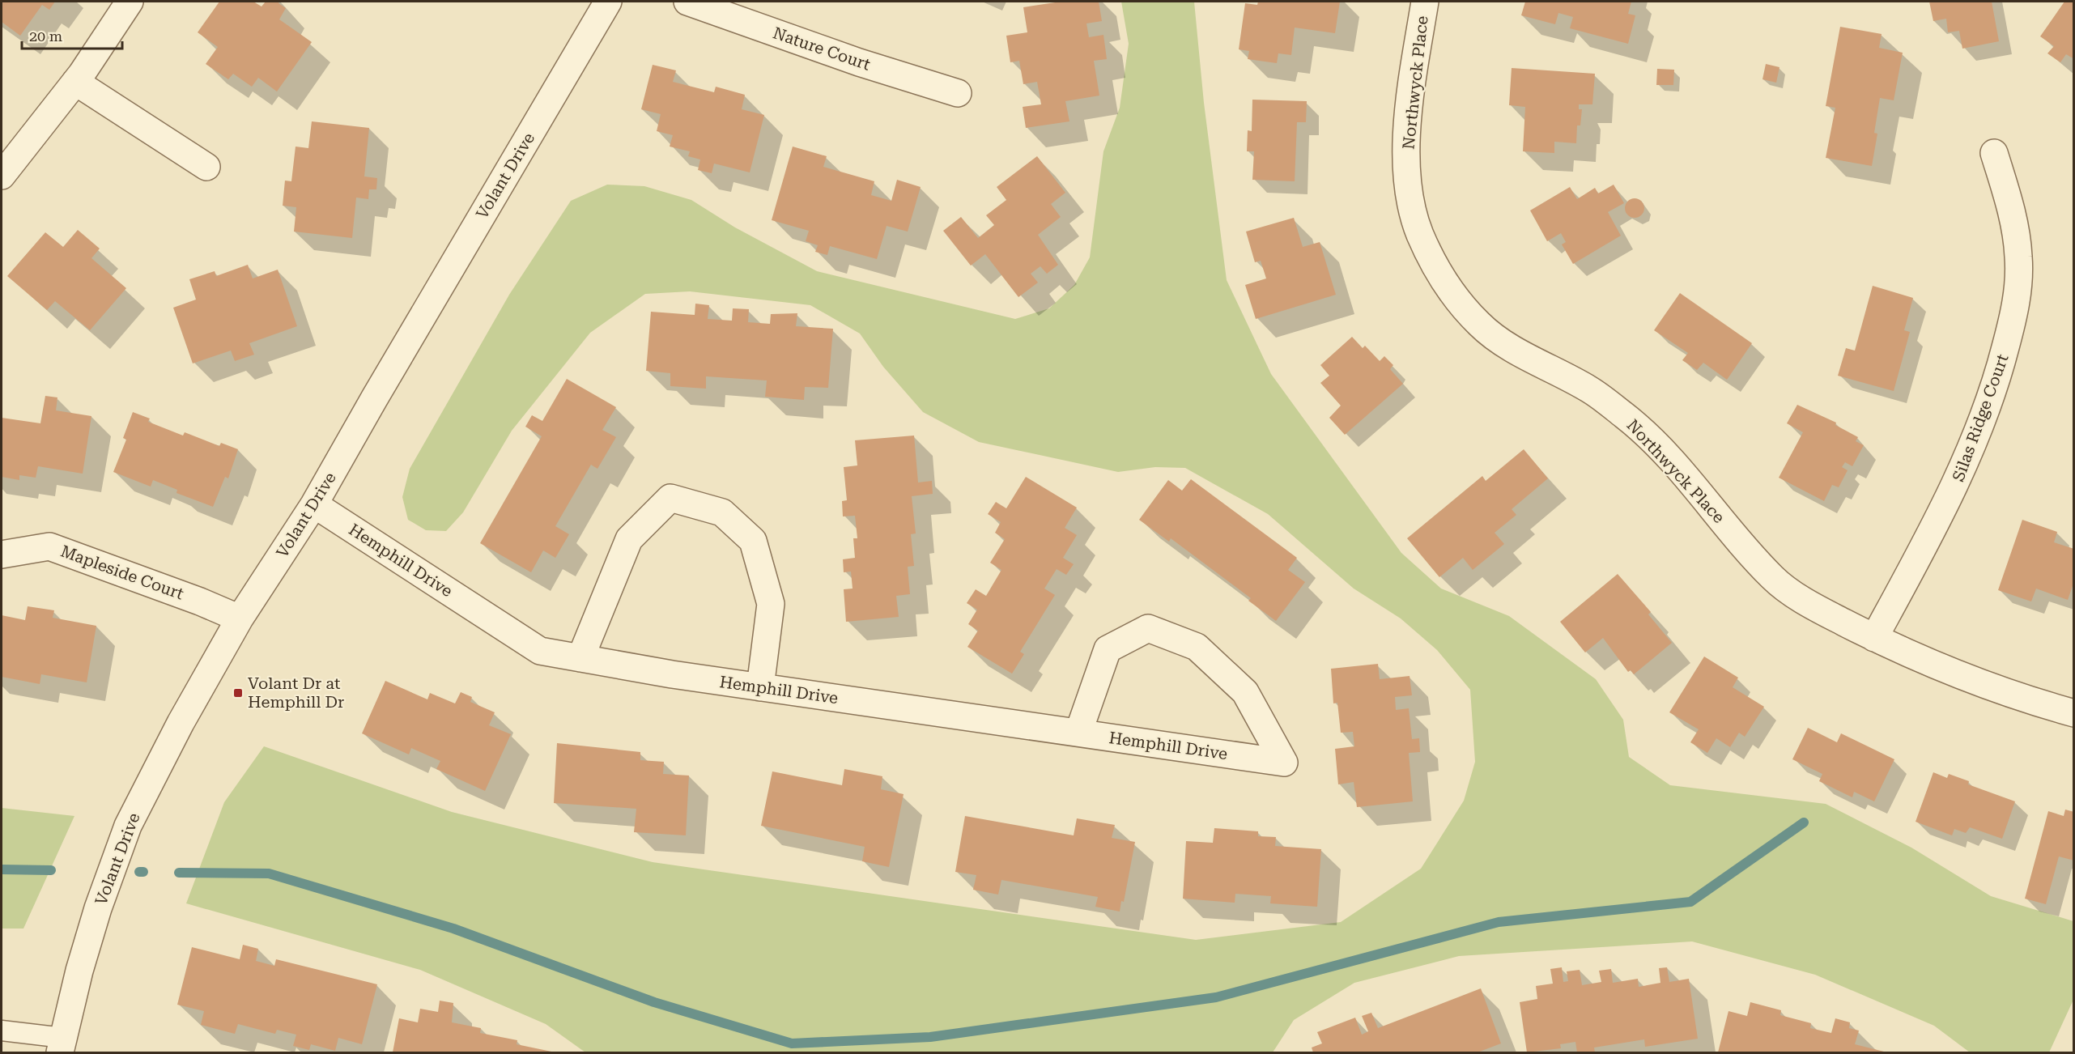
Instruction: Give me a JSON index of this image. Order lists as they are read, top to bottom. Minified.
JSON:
{"streets":{"street":["Nature Court","Northwyck Place","Volant Drive","Silas Ridge Court","Hemphill Drive","Mapleside Court"]},"crossings":[["Northwyck Place","Silas Ridge Court"],["Volant Drive","Hemphill Drive"],["Volant Drive","Mapleside Court"]],"places":{"transit":["Volant Dr at Hemphill Dr"]},"scale_bar":"20 m"}
